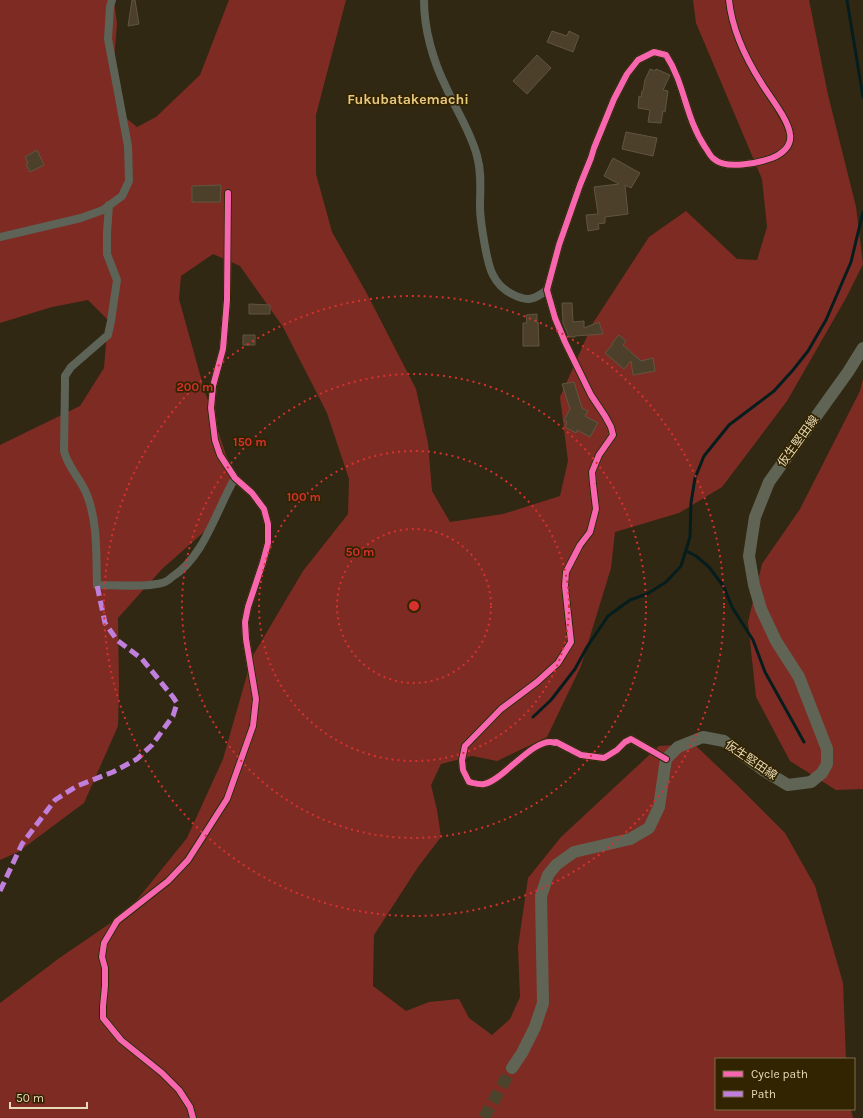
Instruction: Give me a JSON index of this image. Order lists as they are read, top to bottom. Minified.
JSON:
{"streets":{"main road":["仮生堅田線"]},"districts":["Fukubatakemachi"],"legend":["Cycle path","Path"],"scale_bar":"50 m","rings":["200 m","150 m","100 m","50 m"]}
